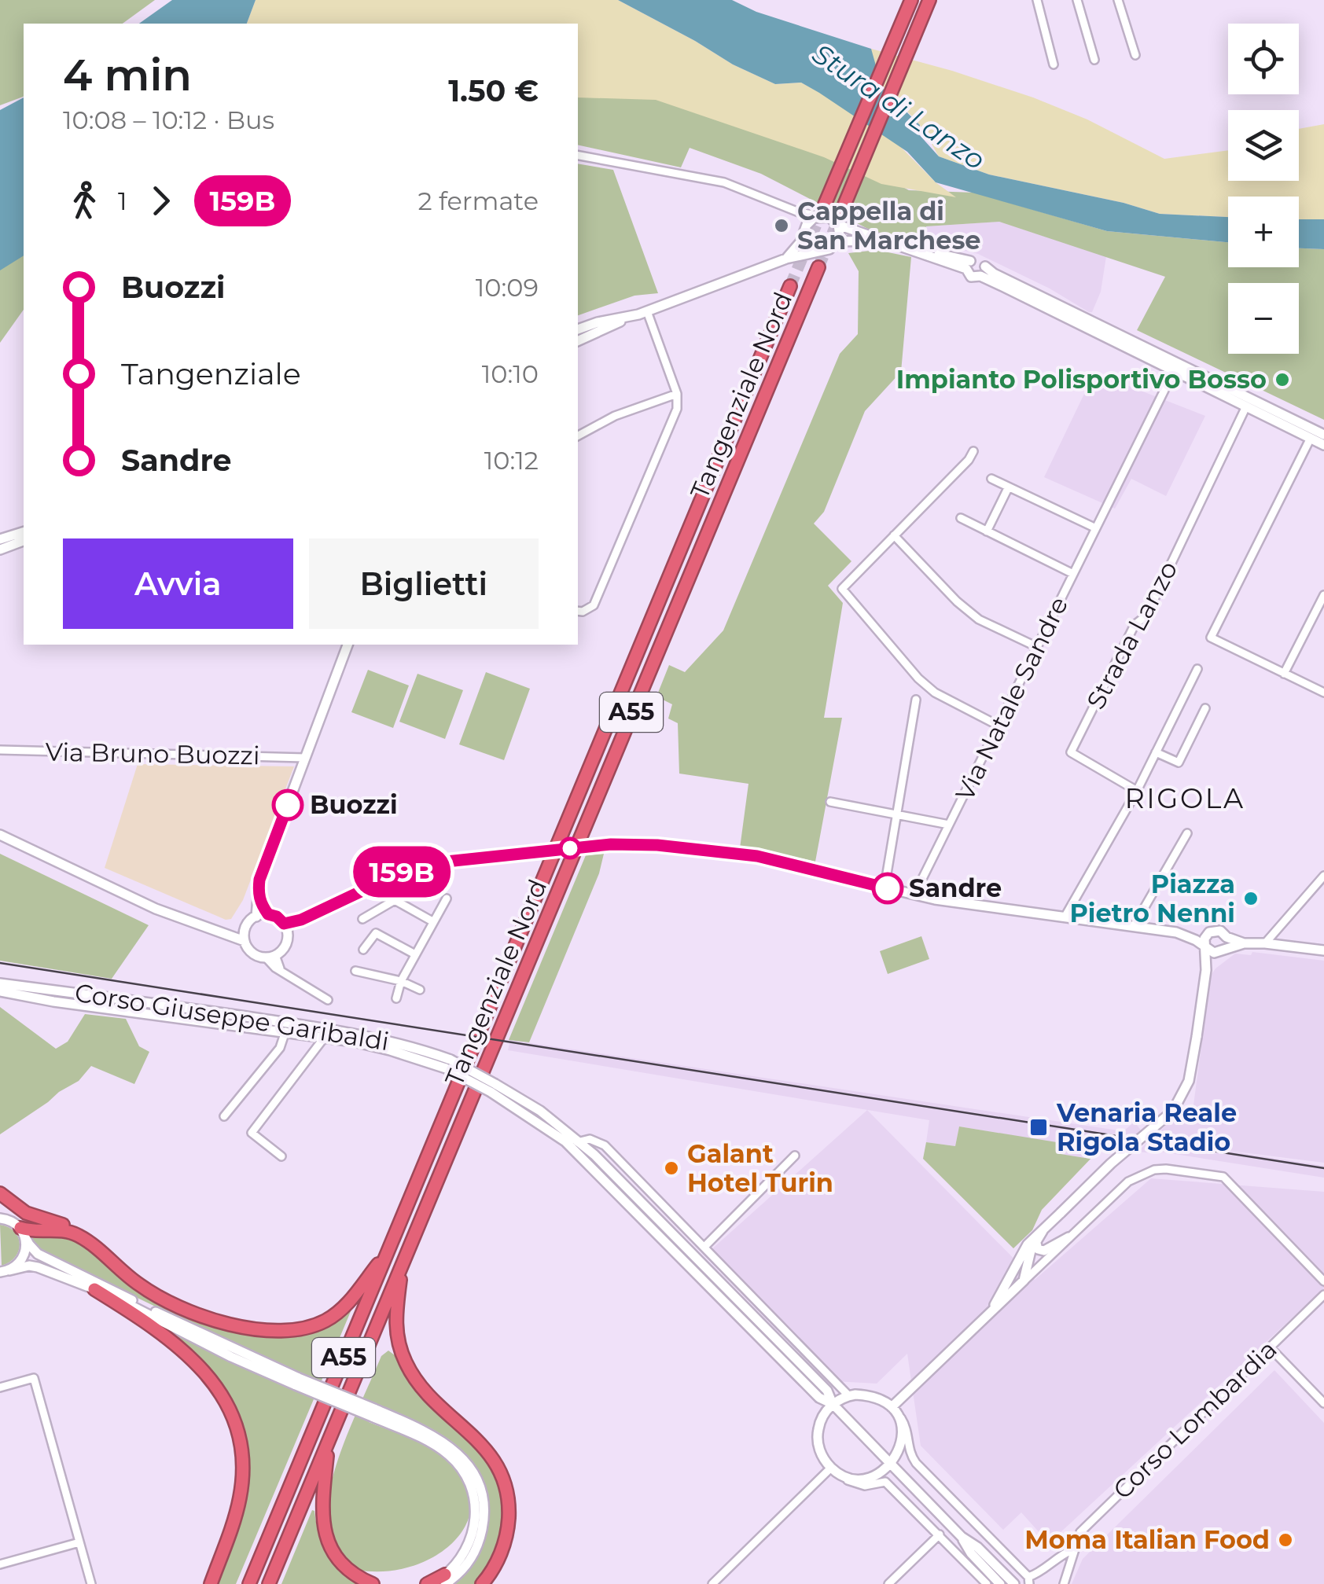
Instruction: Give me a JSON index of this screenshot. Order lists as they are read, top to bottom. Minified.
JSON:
{"streets":{"highway":["Tangenziale Nord","A55"],"street":["Strada Lanzo","Via Natale Sandre","Via Bruno Buozzi","Corso Giuseppe Garibaldi","Corso Lombardia"]},"districts":["RIGOLA"],"water":["Stura di Lanzo"],"places":{"other":["Cappella di San Marchese","Impianto Polisportivo Bosso","Buozzi","Sandre","Piazza Pietro Nenni","Galant Hotel Turin","Moma Italian Food"],"transit":["Venaria Reale Rigola Stadio"]},"lines":["bus line 159B"],"page":{"on_map":"159B","map_buttons":["+","−"],"heading":["4 min","10:08 – 10:12 · Bus","1.50 €"],"legs":["1","159B","2 fermate"],"list":[{"name":"Buozzi","value":"10:09"},{"name":"Tangenziale","value":"10:10"},{"name":"Sandre","value":"10:12"}],"buttons":["Avvia","Biglietti"]}}
